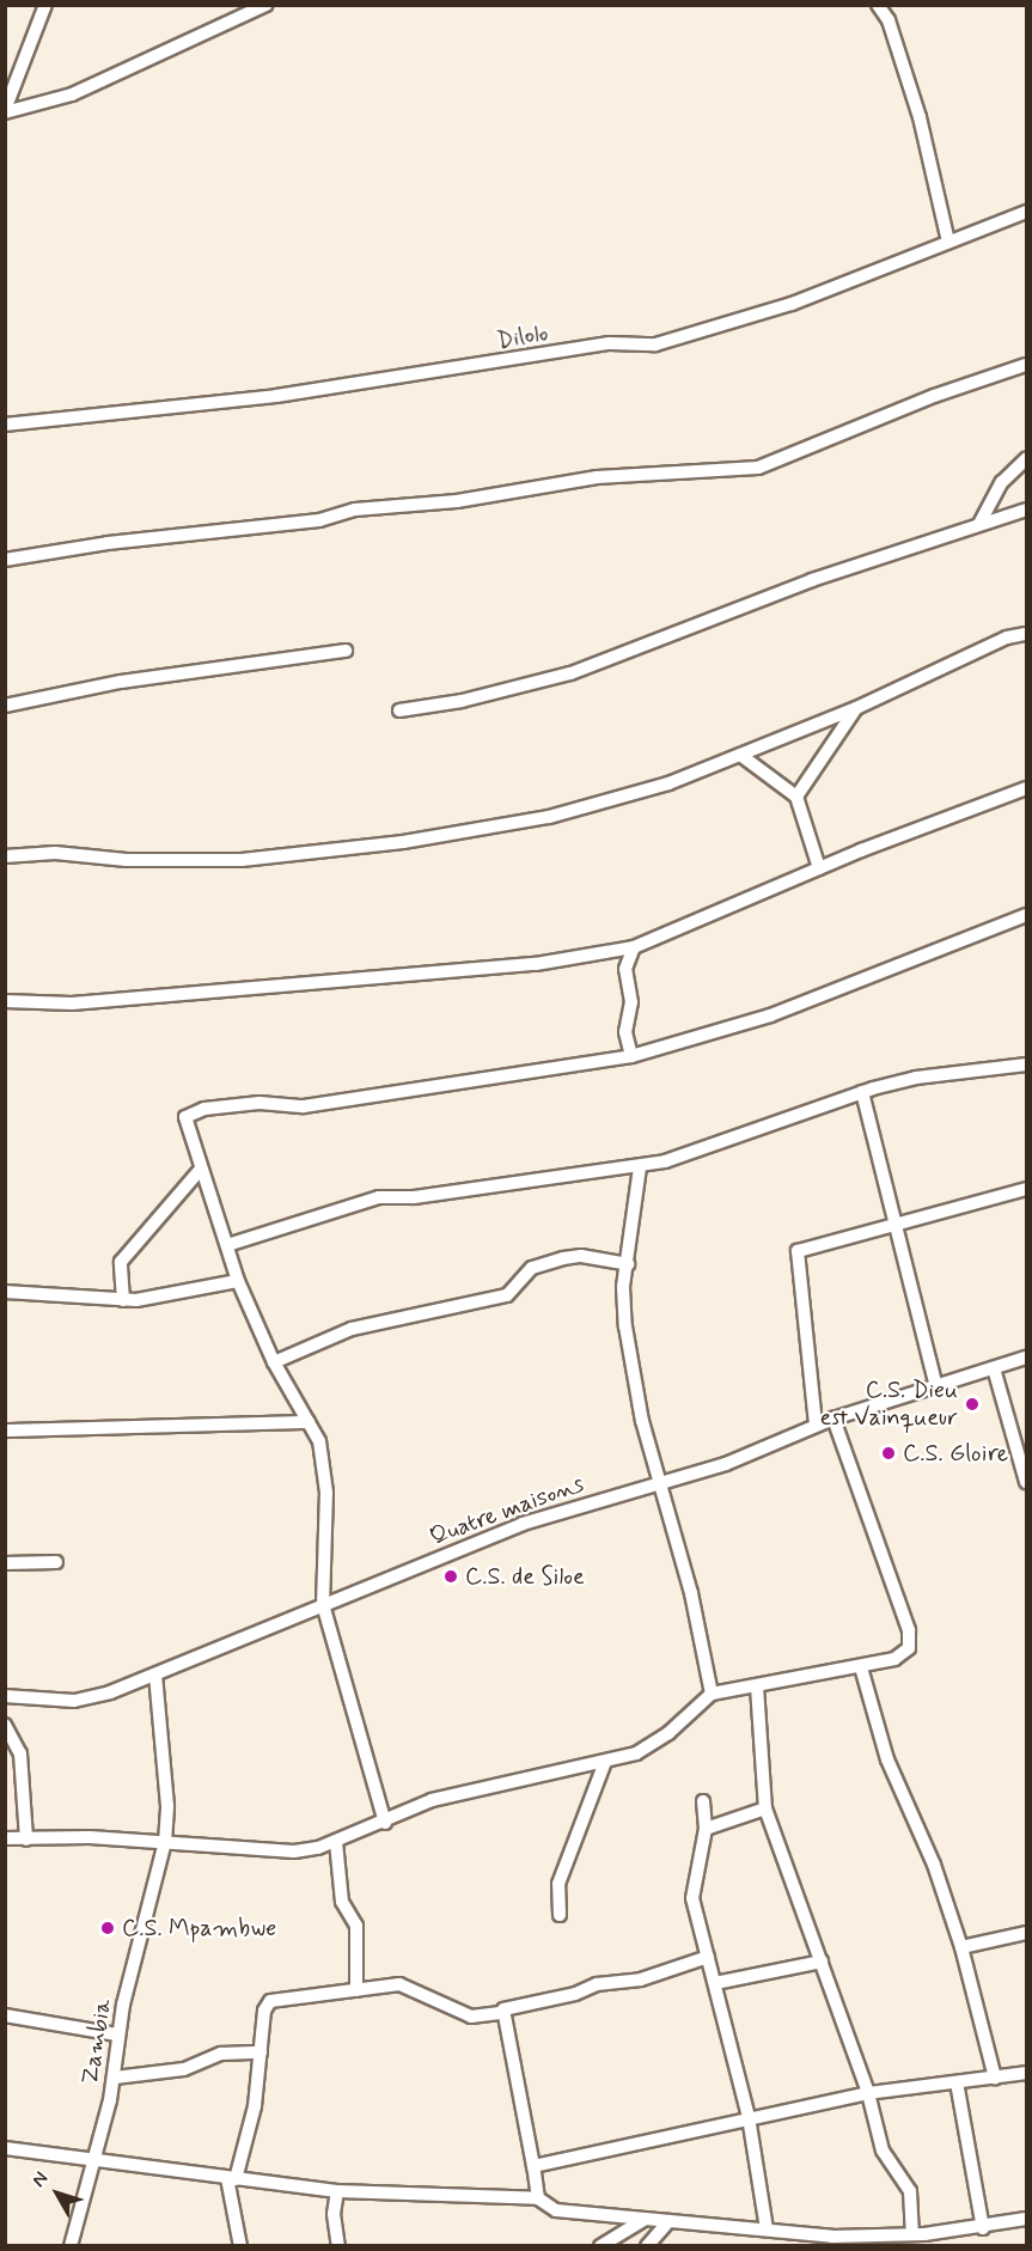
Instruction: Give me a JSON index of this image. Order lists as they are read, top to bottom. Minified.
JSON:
{"streets":{"street":["Dilolo","Quatre maisons","Zambia"]},"crossings":[["Quatre maisons","Zambia"]],"places":["C.S. Dieu est Vainqueur","C.S. Gloire","C.S. de Siloe","C.S. Mpambwe"],"north":"top left"}
